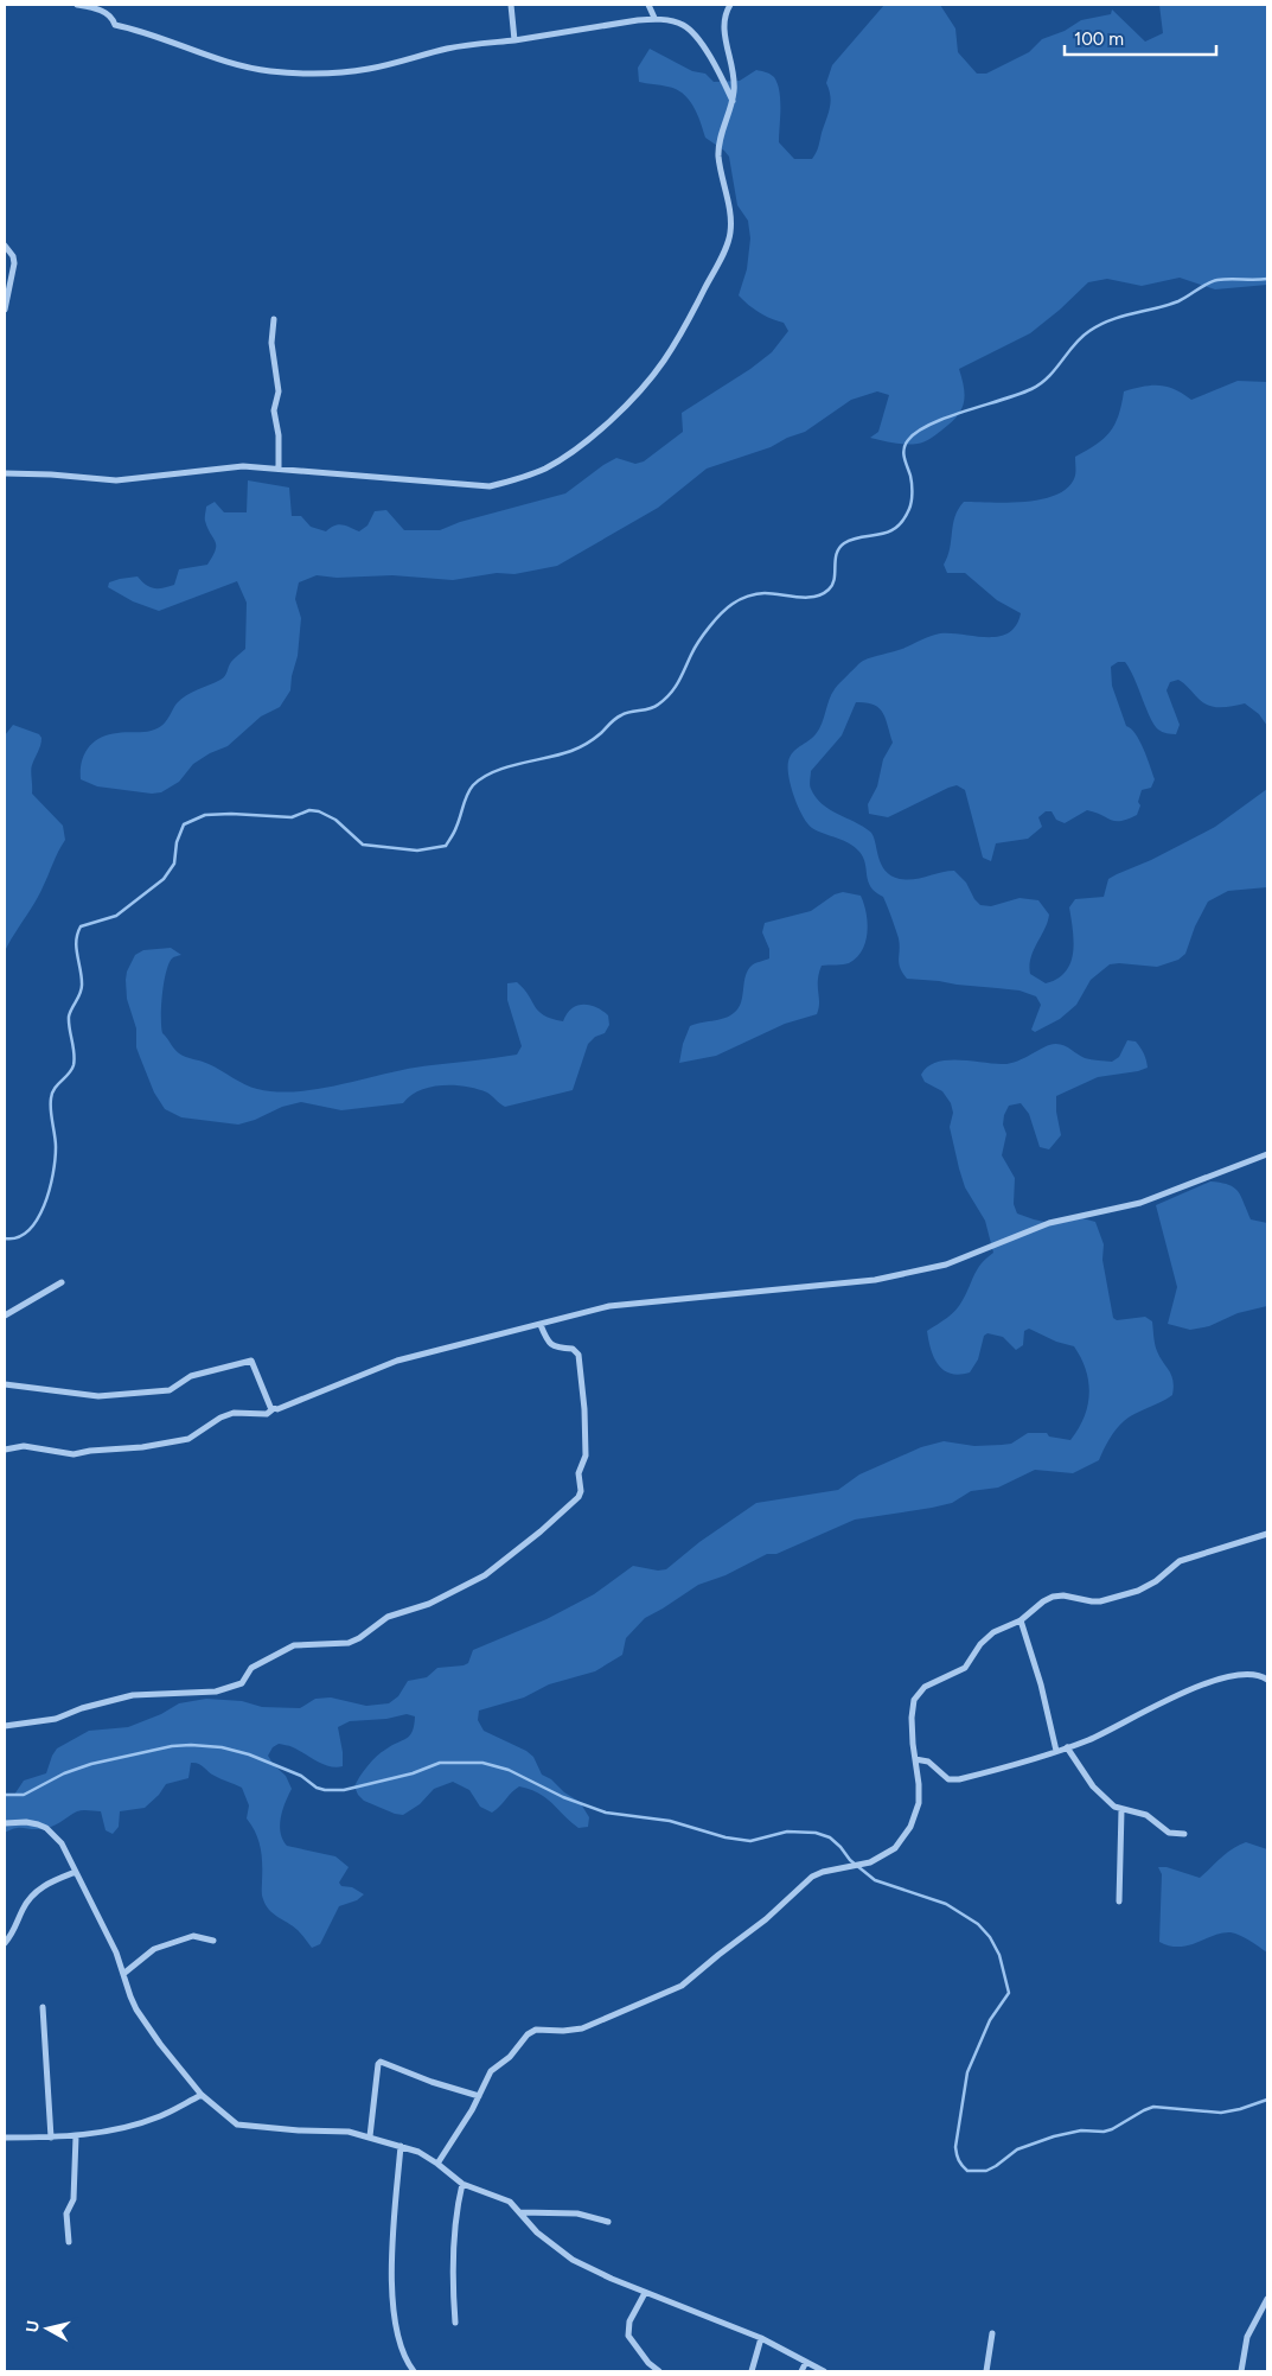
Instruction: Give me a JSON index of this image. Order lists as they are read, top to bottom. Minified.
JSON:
{"scale_bar":"100 m","north":"left"}
